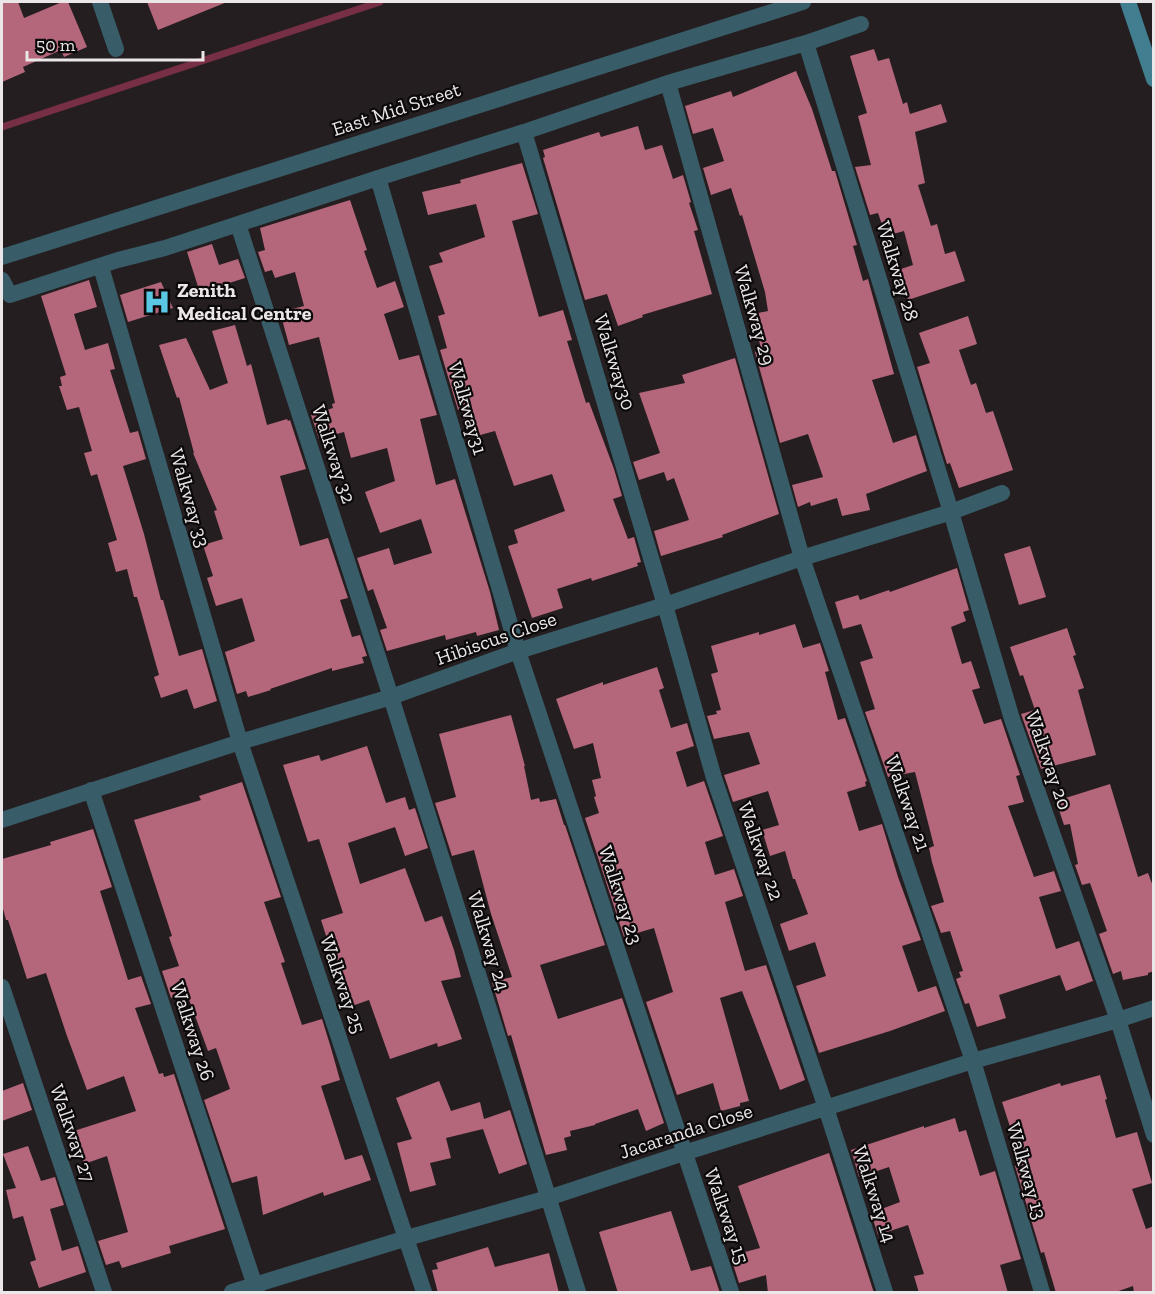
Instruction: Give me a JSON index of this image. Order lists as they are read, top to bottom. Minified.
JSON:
{"streets":{"street":["East Mid Street","Walkway 28","Walkway 29","Walkway30","Walkway31","Walkway 32","Walkway 33","Hibiscus Close","Walkway 20","Walkway 21","Walkway 22","Walkway 23","Walkway 24","Walkway 25","Walkway 26","Jacaranda Close","Walkway 27","Walkway 13","Walkway 14","Walkway 15"]},"crossings":[["Walkway 28","Hibiscus Close"],["Walkway 28","Walkway 20"],["Walkway 29","Hibiscus Close"],["Walkway 29","Walkway 21"],["Walkway30","Hibiscus Close"],["Walkway30","Walkway 22"],["Walkway31","Hibiscus Close"],["Walkway31","Walkway 23"],["Walkway 32","Hibiscus Close"],["Walkway 32","Walkway 24"],["Walkway 33","Hibiscus Close"],["Walkway 33","Walkway 25"],["Hibiscus Close","Walkway 20"],["Hibiscus Close","Walkway 21"],["Hibiscus Close","Walkway 22"],["Hibiscus Close","Walkway 23"],["Hibiscus Close","Walkway 24"],["Hibiscus Close","Walkway 25"],["Hibiscus Close","Walkway 26"],["Walkway 20","Jacaranda Close"],["Walkway 21","Jacaranda Close"],["Walkway 21","Walkway 13"],["Walkway 22","Jacaranda Close"],["Walkway 22","Walkway 14"],["Walkway 23","Jacaranda Close"],["Walkway 23","Walkway 15"],["Walkway 24","Jacaranda Close"],["Walkway 25","Jacaranda Close"],["Walkway 26","Jacaranda Close"],["Jacaranda Close","Walkway 13"],["Jacaranda Close","Walkway 14"],["Jacaranda Close","Walkway 15"]],"places":{"hospital":["Zenith Medical Centre"]},"scale_bar":"50 m"}
